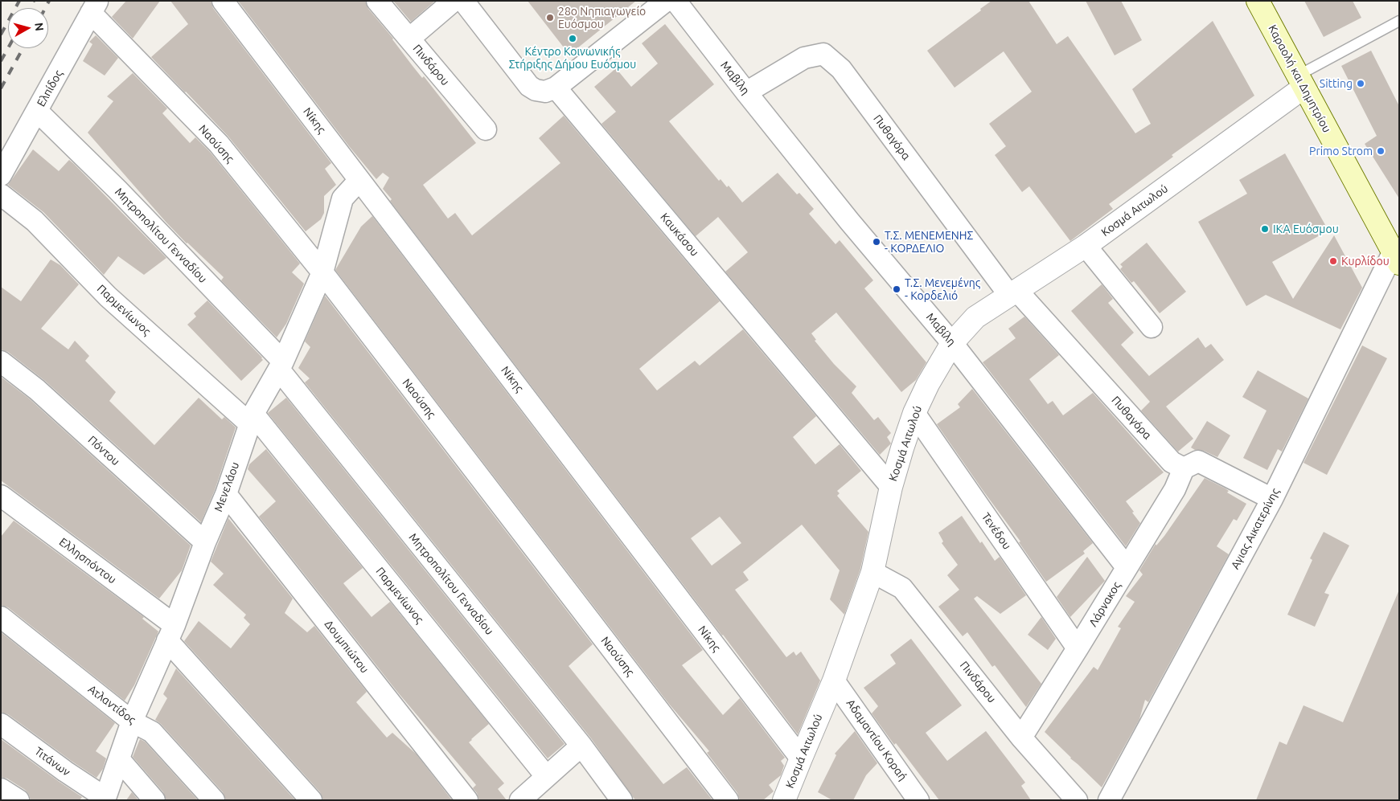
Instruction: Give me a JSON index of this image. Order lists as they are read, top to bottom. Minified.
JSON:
{"streets":{"main road":["Καραολή και Δημητρίου"],"street":["Πινδάρου","Μαβίλη","Ελπίδος","Νίκης","Πυθαγόρα","Ναούσης","Κοσμά Αιτωλού","Καυκάσου","Μητροπολίτου Γενναδίου","Παρμενίωνος","Πόντου","Μενελάου","Αγιας Αικατερίνης","Τενέδου","Ελλησπόντου","Λάρνακος","Δουμπιώτου","Ατλαντίδος","Αδαμαντίου Κοραή","Τιτάνων"]},"crossings":[["Πινδάρου","Κοσμά Αιτωλού"],["Πινδάρου","Λάρνακος"],["Μαβίλη","Πυθαγόρα"],["Μαβίλη","Κοσμά Αιτωλού"],["Μαβίλη","Λάρνακος"],["Καραολή και Δημητρίου","Κοσμά Αιτωλού"],["Καραολή και Δημητρίου","Αγιας Αικατερίνης"],["Ελπίδος","Ναούσης"],["Ελπίδος","Μητροπολίτου Γενναδίου"],["Νίκης","Κοσμά Αιτωλού"],["Νίκης","Μενελάου"],["Πυθαγόρα","Κοσμά Αιτωλού"],["Πυθαγόρα","Λάρνακος"],["Ναούσης","Μενελάου"],["Κοσμά Αιτωλού","Καυκάσου"],["Κοσμά Αιτωλού","Τενέδου"],["Κοσμά Αιτωλού","Αδαμαντίου Κοραή"],["Μητροπολίτου Γενναδίου","Μενελάου"],["Παρμενίωνος","Μενελάου"],["Πόντου","Μενελάου"],["Μενελάου","Ελλησπόντου"],["Μενελάου","Δουμπιώτου"],["Μενελάου","Ατλαντίδος"],["Μενελάου","Τιτάνων"],["Τενέδου","Λάρνακος"]],"places":["28ο Νηπιαγωγείο Ευόσμου","Κέντρο Κοινωνικής Στήριξης Δήμου Ευόσμου","Sitting","Primo Strom","ΙΚΑ Ευόσμου","Τ.Σ. ΜΕΝΕΜΕΝΗΣ - ΚΟΡΔΕΛΙΟ","Κυρλίδου","Τ.Σ. Μενεμένης - Κορδελιό"],"north":"right"}
